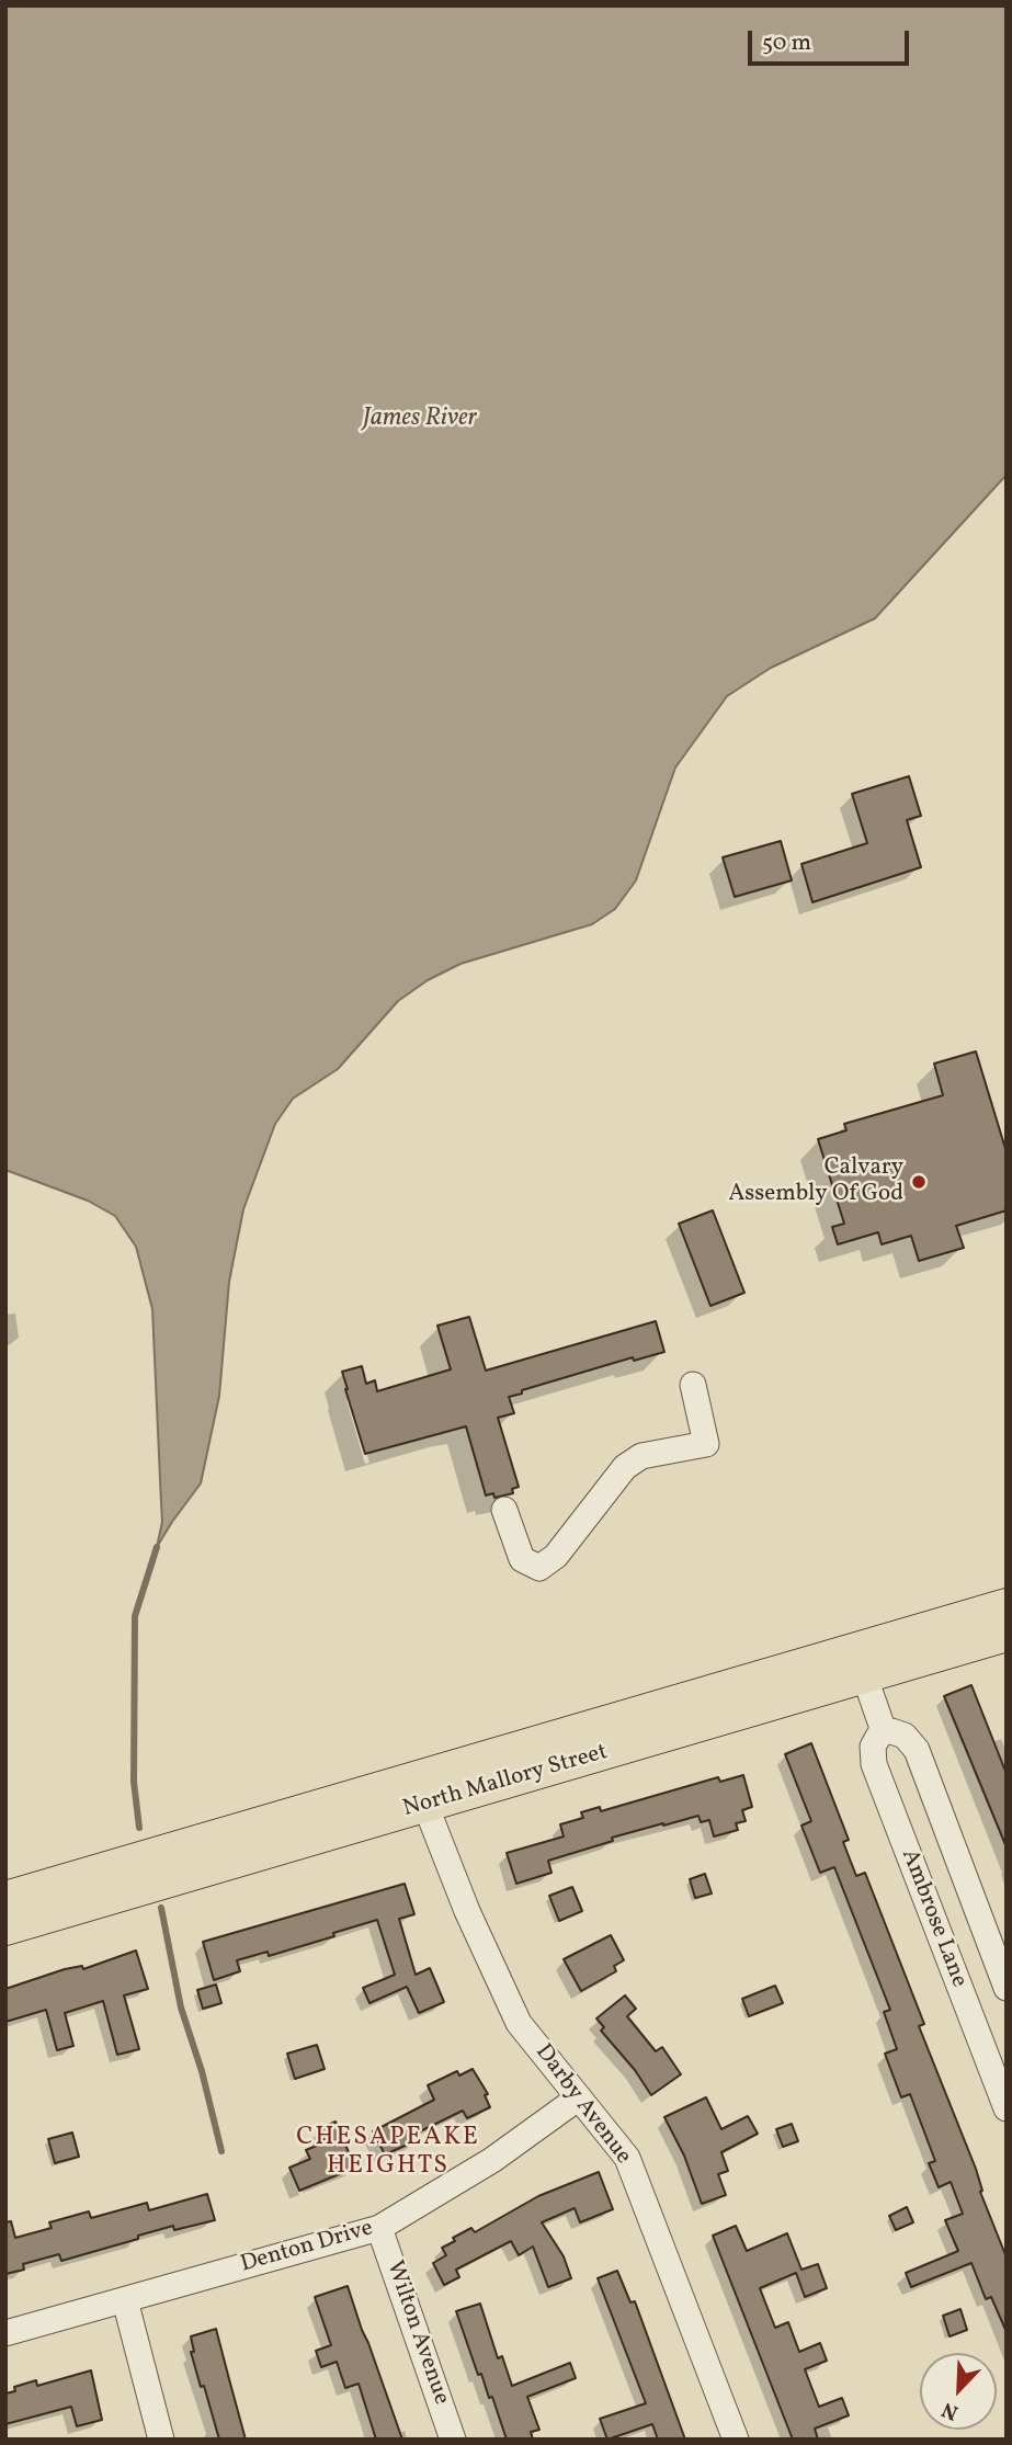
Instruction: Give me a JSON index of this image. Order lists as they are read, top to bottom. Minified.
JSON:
{"streets":{"main road":["North Mallory Street"],"street":["Ambrose Lane","Darby Avenue","Denton Drive","Wilton Avenue"]},"crossings":[["North Mallory Street","Darby Avenue"],["Darby Avenue","Denton Drive"],["Denton Drive","Wilton Avenue"]],"districts":["CHESAPEAKE HEIGHTS"],"water":["James River"],"places":["Calvary Assembly Of God"],"scale_bar":"50 m","north":"bottom left"}
